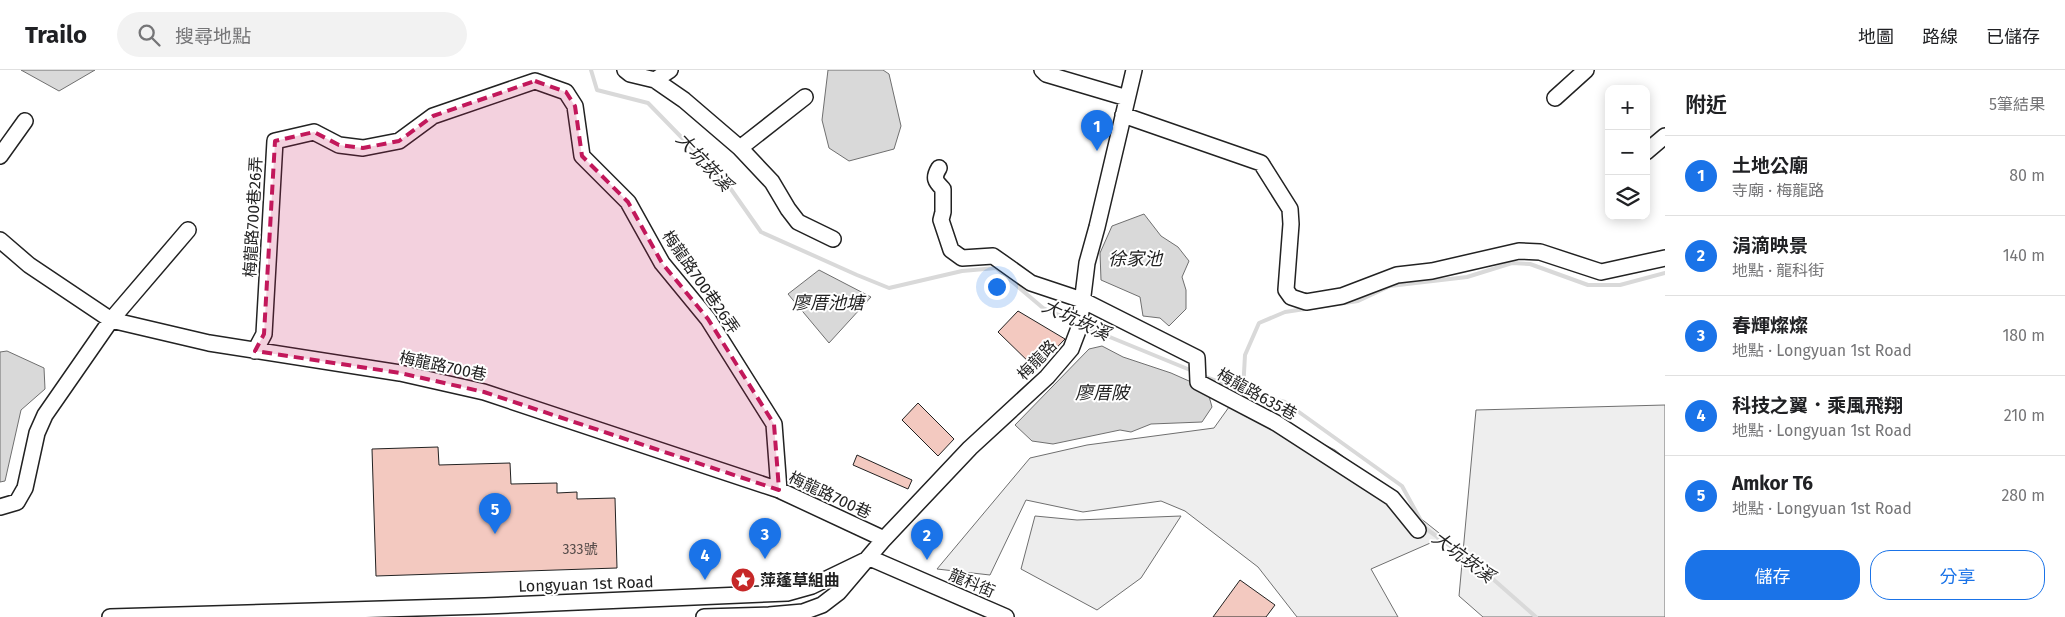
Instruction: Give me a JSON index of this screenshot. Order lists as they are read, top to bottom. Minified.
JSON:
{"streets":{"street":["梅龍路700巷26弄","梅龍路","梅龍路700巷","梅龍路635巷","龍科街","Longyuan 1st Road"]},"crossings":[["梅龍路700巷26弄","梅龍路700巷"],["梅龍路","梅龍路700巷"],["梅龍路","梅龍路635巷"],["梅龍路","龍科街"],["梅龍路","Longyuan 1st Road"],["龍科街","Longyuan 1st Road"]],"water":["大坑崁溪","徐家池","廖厝池塘","廖厝陂"],"places":{"place":["萍蓬草組曲"]},"house_numbers":["333號"],"page":{"header":"Trailo","search":"搜尋地點","nav":["地圖","路線","已儲存"],"heading":["附近","5筆結果"],"map_buttons":["+","−"],"pins":["1","5","3","2","4"],"list":[{"mark":"1","name":"土地公廟","note":"寺廟 · 梅龍路","value":"80 m"},{"mark":"2","name":"涓滴映景","note":"地點 · 龍科街","value":"140 m"},{"mark":"3","name":"春輝燦燦","note":"地點 · Longyuan 1st Road","value":"180 m"},{"mark":"4","name":"科技之翼．乘風飛翔","note":"地點 · Longyuan 1st Road","value":"210 m"},{"mark":"5","name":"Amkor T6","note":"地點 · Longyuan 1st Road","value":"280 m"}],"buttons":["儲存","分享"]}}
